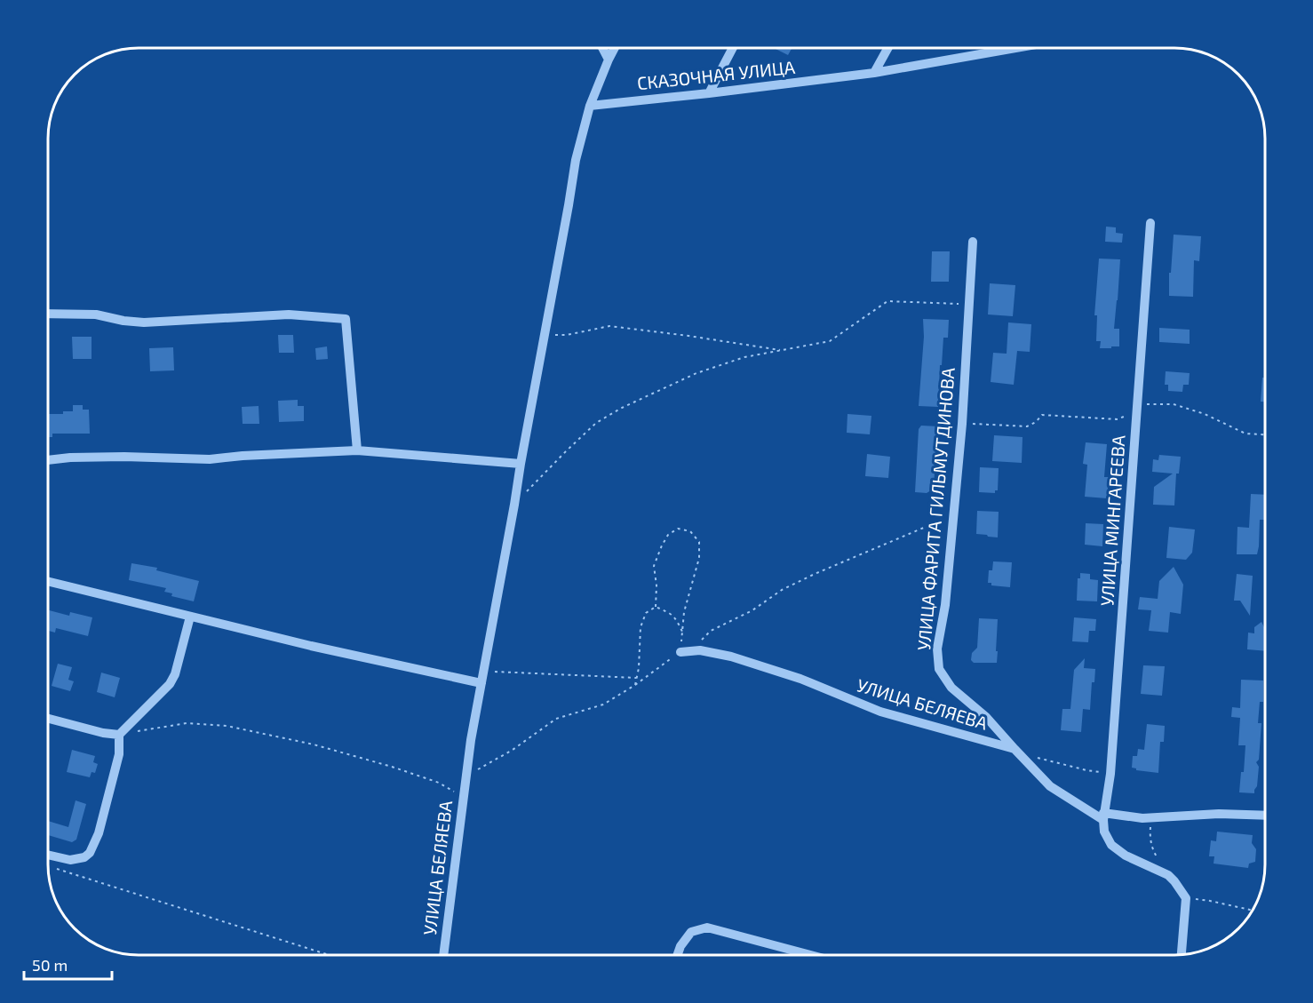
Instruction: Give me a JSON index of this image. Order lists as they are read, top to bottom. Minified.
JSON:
{"streets":{"street":["СКАЗОЧНАЯ УЛИЦА","УЛИЦА ФАРИТА ГИЛЬМУТДИНОВА","УЛИЦА МИНГАРЕЕВА","УЛИЦА БЕЛЯЕВА"]},"crossings":[["СКАЗОЧНАЯ УЛИЦА","УЛИЦА БЕЛЯЕВА"],["УЛИЦА ФАРИТА ГИЛЬМУТДИНОВА","УЛИЦА БЕЛЯЕВА"]],"scale_bar":"50 m"}
